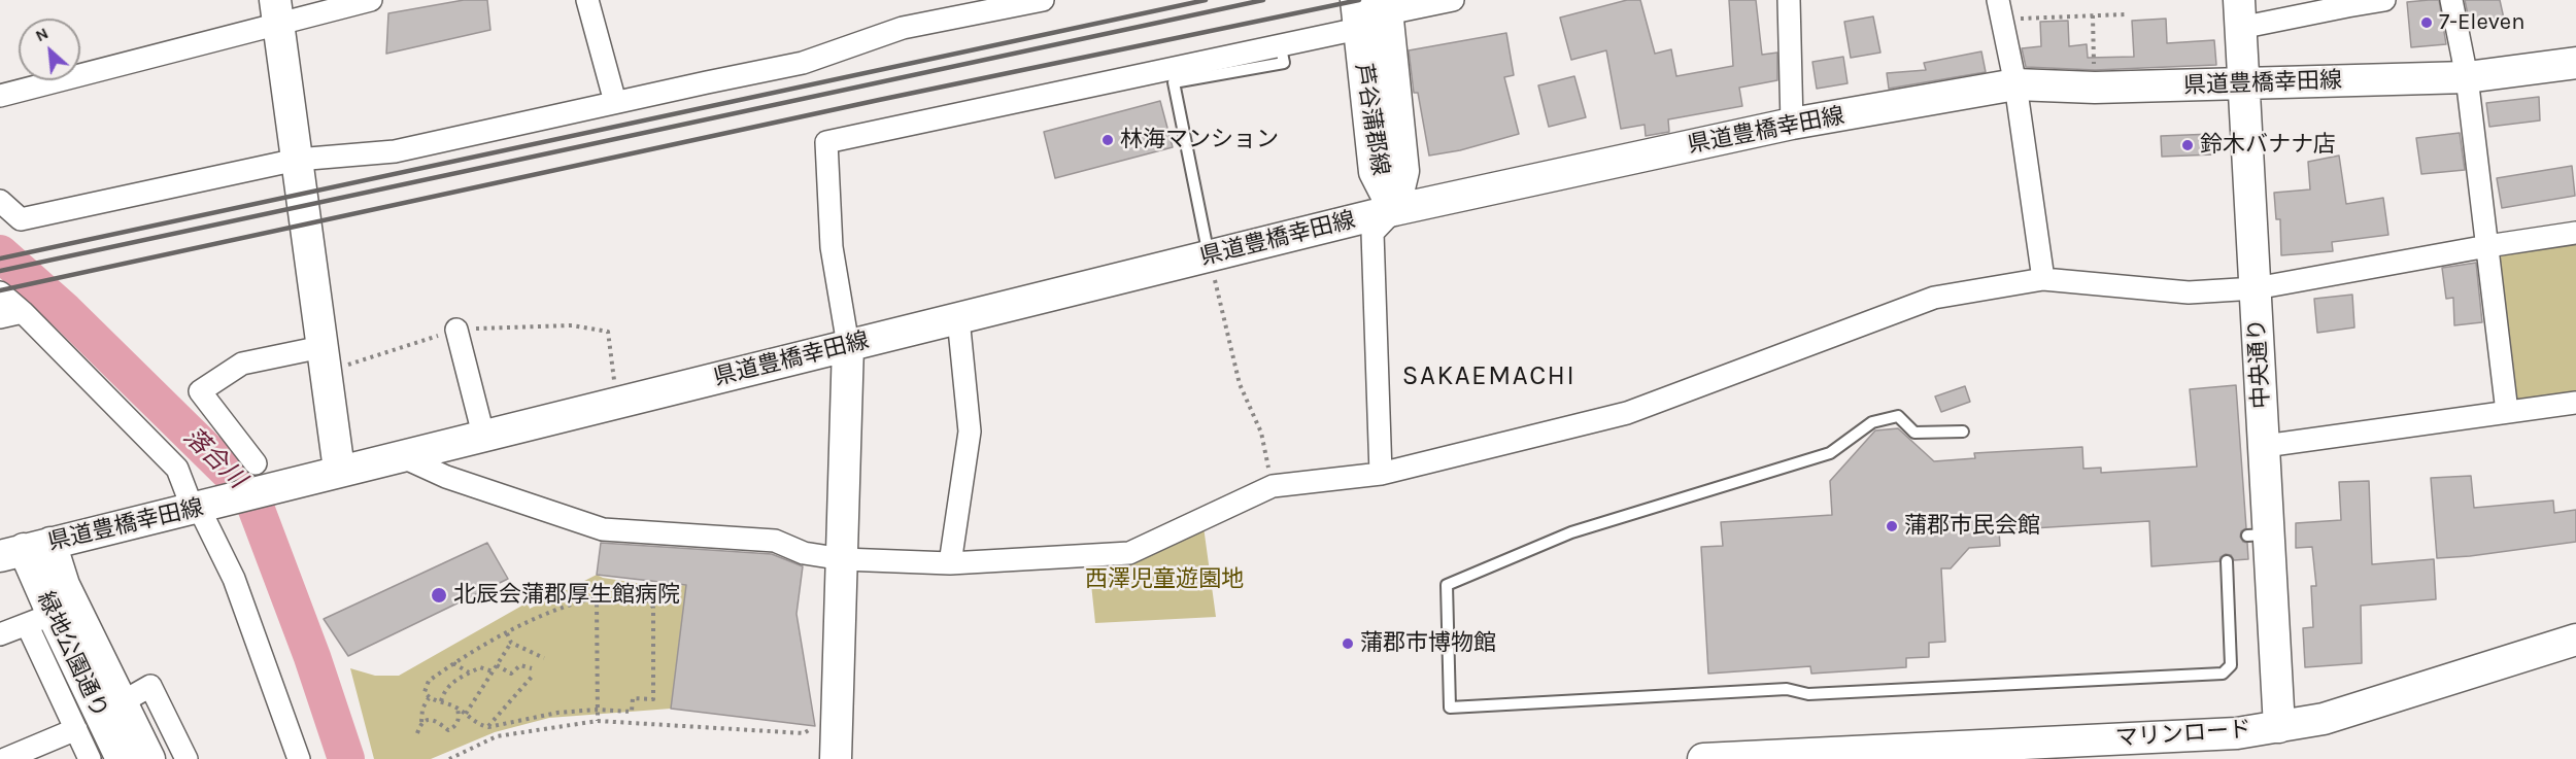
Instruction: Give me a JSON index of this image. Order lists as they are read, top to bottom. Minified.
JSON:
{"streets":{"main road":["県道豊橋幸田線","芦谷蒲郡線","中央通り","緑地公園通り","マリンロード"]},"crossings":[["県道豊橋幸田線","芦谷蒲郡線"],["県道豊橋幸田線","中央通り"],["県道豊橋幸田線","緑地公園通り"],["中央通り","マリンロード"]],"districts":["SAKAEMACHI"],"water":["落合川"],"parks":["西澤児童遊園地"],"places":["7-Eleven","林海マンション","鈴木バナナ店","蒲郡市民会館","北辰会蒲郡厚生館病院","蒲郡市博物館"],"north":"top left"}
